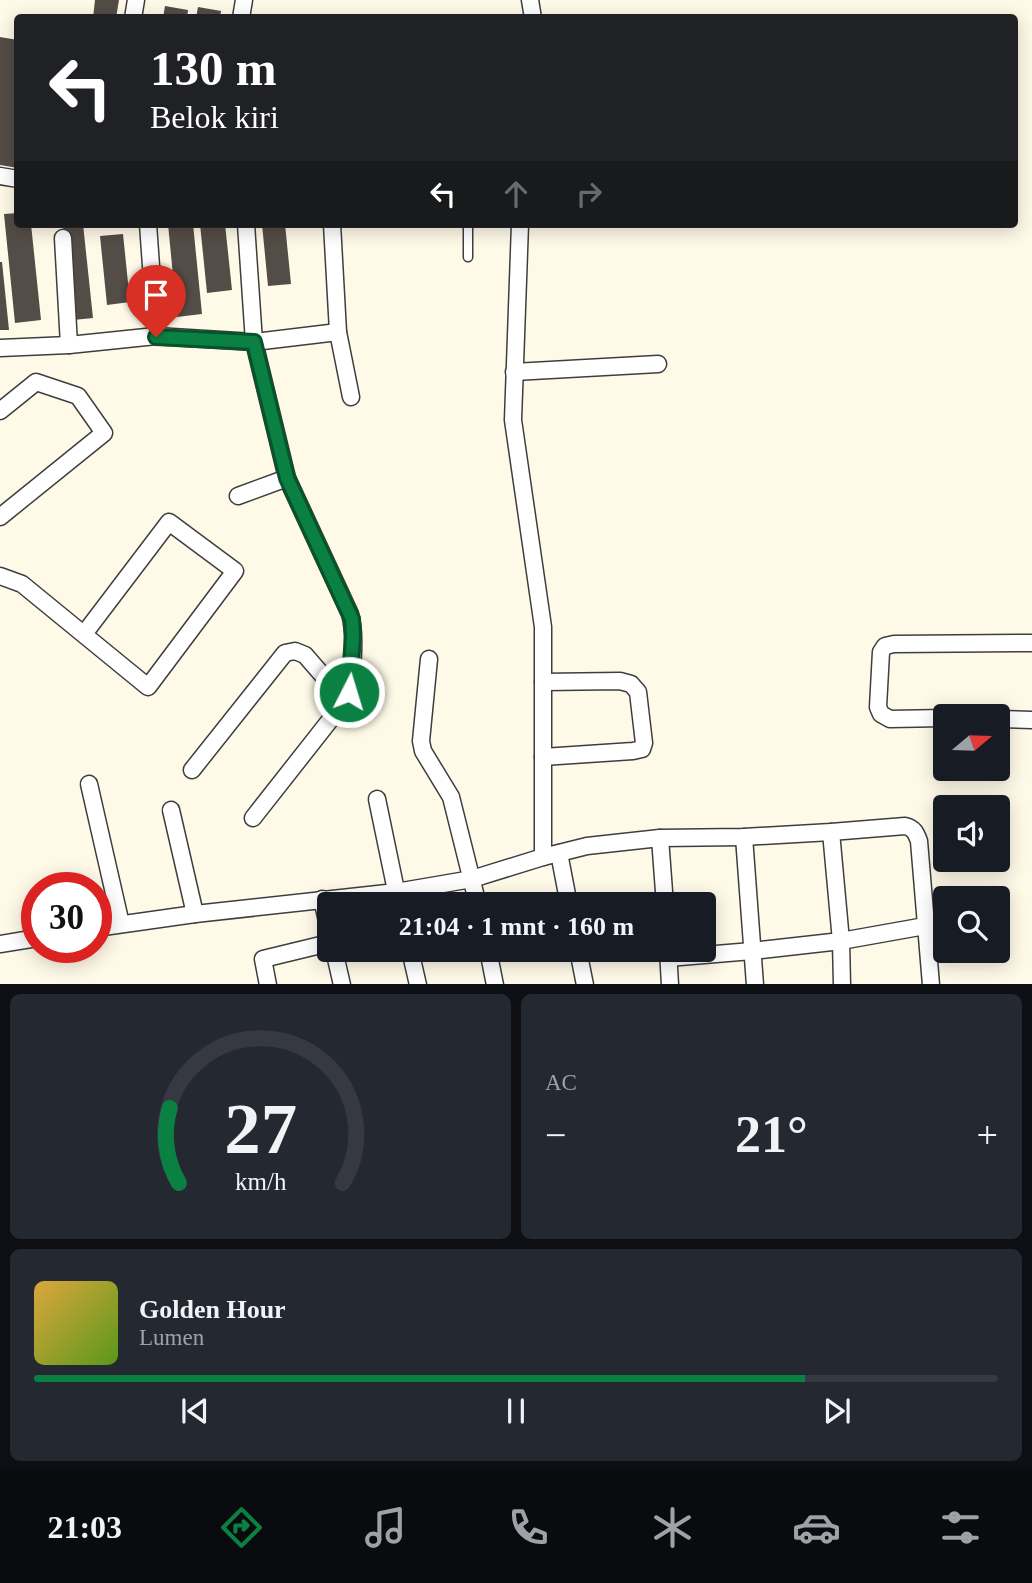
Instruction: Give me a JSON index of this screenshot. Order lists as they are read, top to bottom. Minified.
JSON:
{"north":"right","page":{"turn":["130 m","Belok kiri"],"limit":"30","trip":"21:04 · 1 mnt · 160 m","tile":"AC","heat":["−","21°","+"],"song":["Golden Hour","Lumen"],"tabs":"21:03","gauge":["27","km/h"]}}
